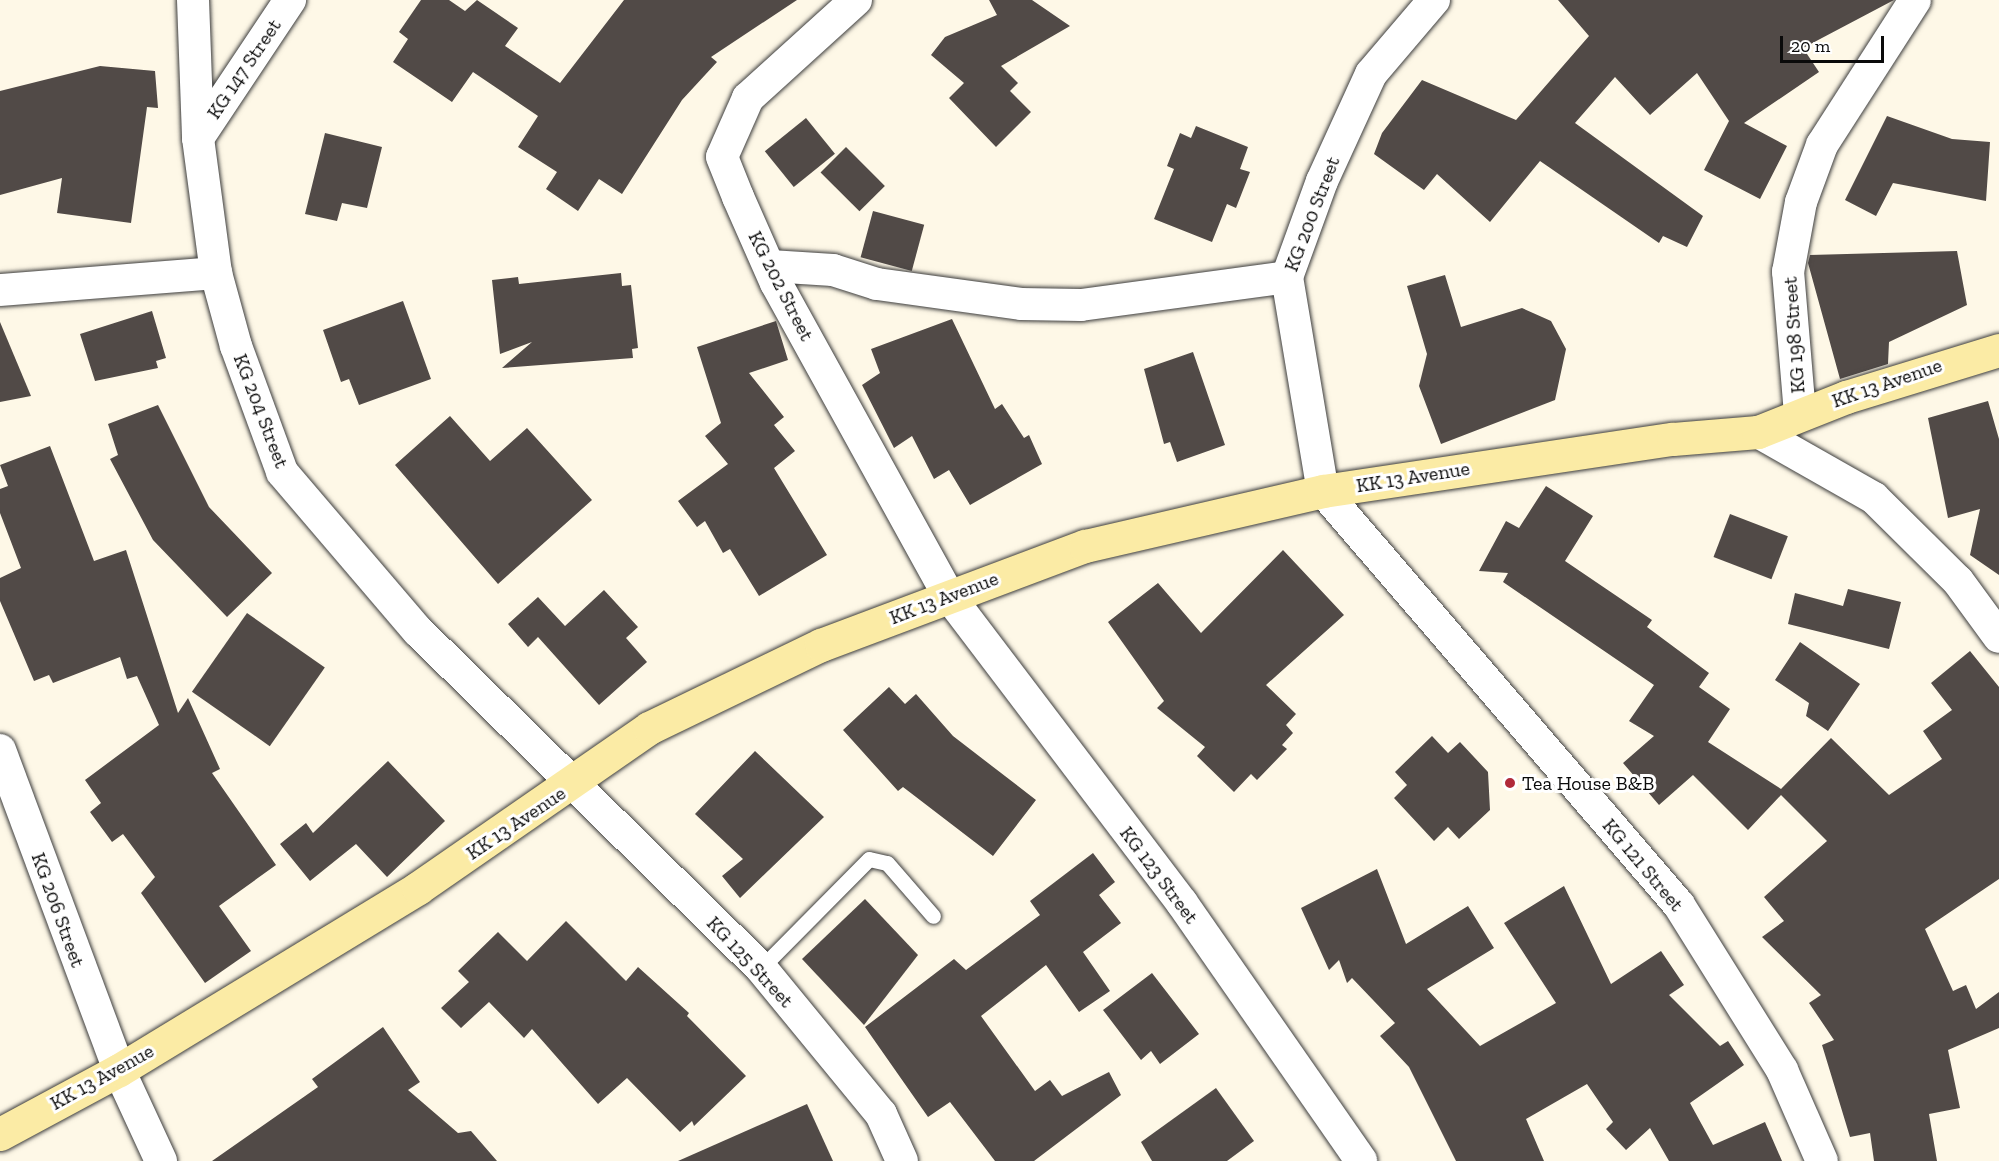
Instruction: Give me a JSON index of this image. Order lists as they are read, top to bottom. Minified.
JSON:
{"streets":{"main road":["KK 13 Avenue"],"street":["KG 147 Street","KG 200 Street","KG 202 Street","KG 198 Street","KG 204 Street","KG 121 Street","KG 123 Street","KG 206 Street","KG 125 Street"]},"crossings":[["KG 147 Street","KG 204 Street"],["KG 200 Street","KK 13 Avenue"],["KG 200 Street","KG 121 Street"],["KG 202 Street","KK 13 Avenue"],["KG 202 Street","KG 123 Street"],["KG 198 Street","KK 13 Avenue"],["KK 13 Avenue","KG 204 Street"],["KK 13 Avenue","KG 121 Street"],["KK 13 Avenue","KG 123 Street"],["KK 13 Avenue","KG 206 Street"],["KK 13 Avenue","KG 125 Street"],["KG 204 Street","KG 125 Street"]],"places":["Tea House B&B"],"scale_bar":"20 m"}
